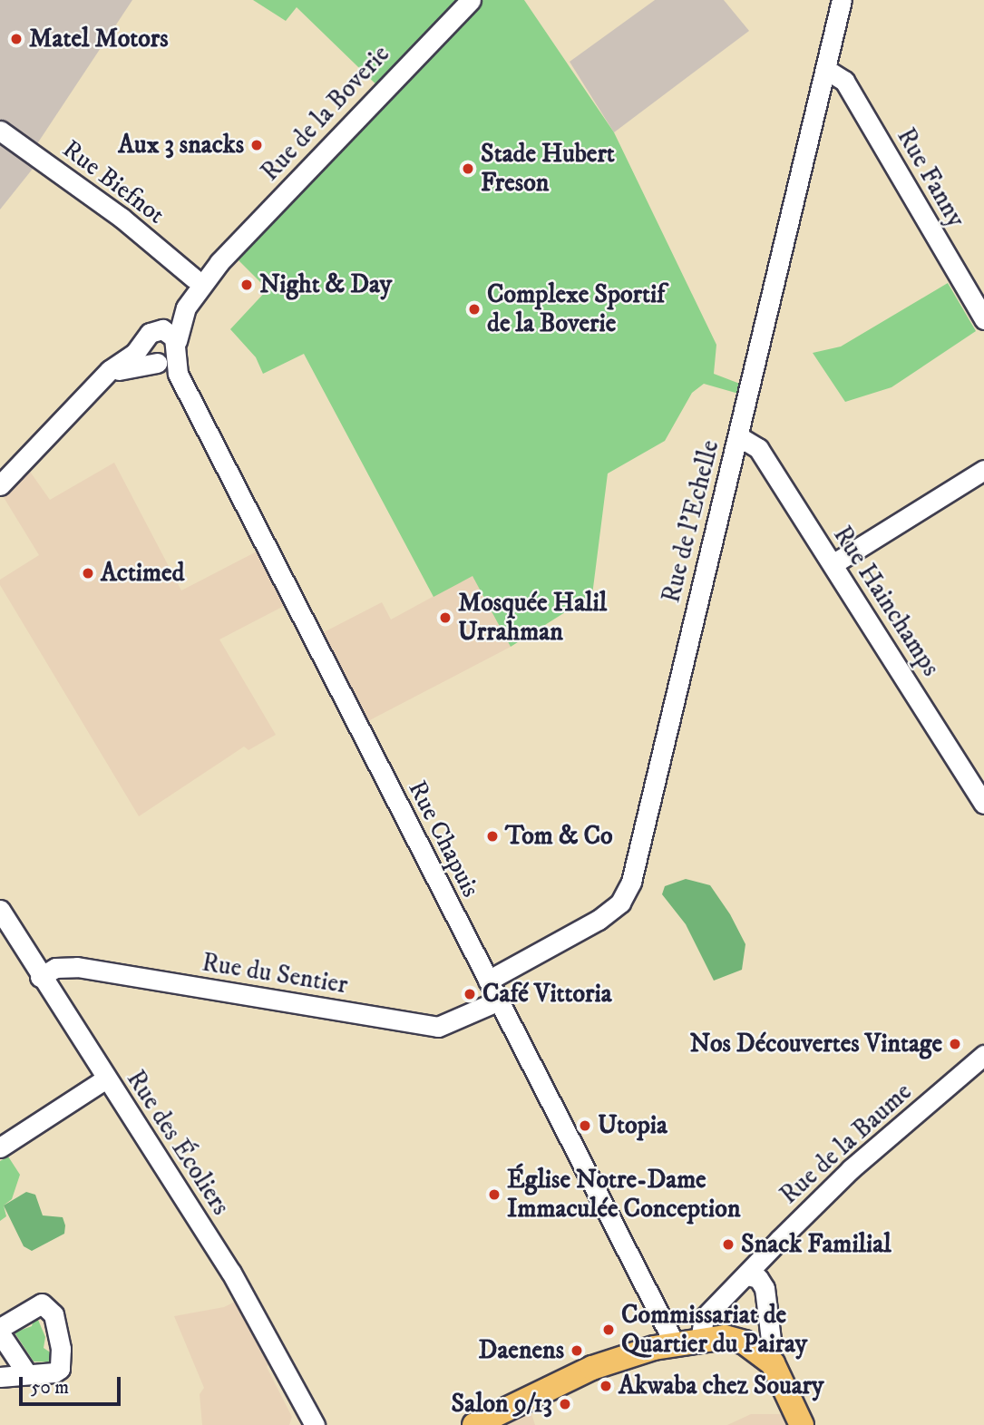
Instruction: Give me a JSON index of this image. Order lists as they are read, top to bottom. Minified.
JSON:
{"streets":{"street":["Rue de la Boverie","Rue Fanny","Rue Biefnot","Rue de l'Echelle","Rue Hainchamps","Rue Chapuis","Rue du Sentier","Rue des Écoliers","Rue de la Baume"]},"crossings":[["Rue de la Boverie","Rue Biefnot"],["Rue de la Boverie","Rue Chapuis"],["Rue Fanny","Rue de l'Echelle"],["Rue de l'Echelle","Rue Hainchamps"],["Rue de l'Echelle","Rue Chapuis"],["Rue Chapuis","Rue du Sentier"],["Rue du Sentier","Rue des Écoliers"]],"places":["Matel Motors","Aux 3 snacks","Stade Hubert Freson","Night & Day","Complexe Sportif de la Boverie","Actimed","Mosquée Halil Urrahman","Tom & Co","Café Vittoria","Nos Découvertes Vintage","Utopia","Église Notre-Dame Immaculée Conception","Snack Familial","Commissariat de Quartier du Pairay","Daenens","Akwaba chez Souary","Salon 9/13"],"scale_bar":"50 m"}
